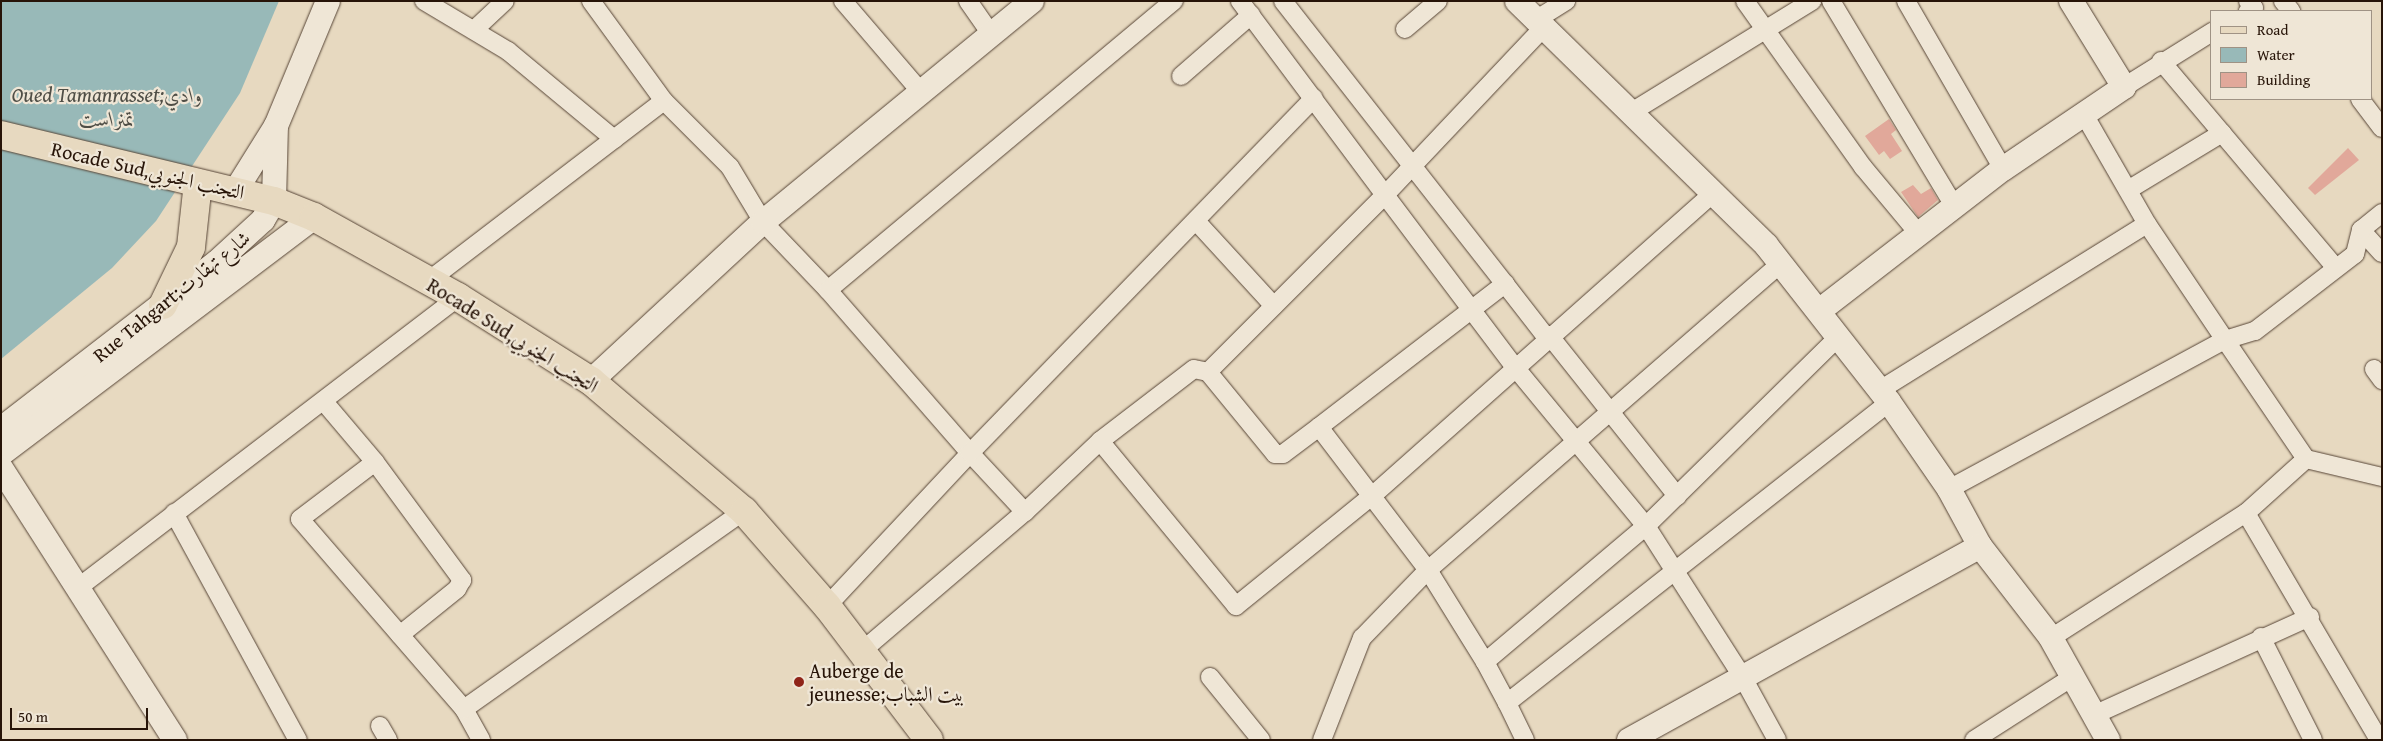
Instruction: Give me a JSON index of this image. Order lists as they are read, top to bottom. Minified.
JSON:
{"streets":{"main road":["Rocade Sud,التجنب الجنوبي"],"street":["Rue Tahgart;شارع تهقارت"]},"crossings":[["Rocade Sud,التجنب الجنوبي","Rue Tahgart;شارع تهقارت"]],"water":["Oued Tamanrasset;وادي تمنراست"],"places":["Auberge de jeunesse;بيت الشباب"],"legend":["Road","Water","Building"],"scale_bar":"50 m"}
